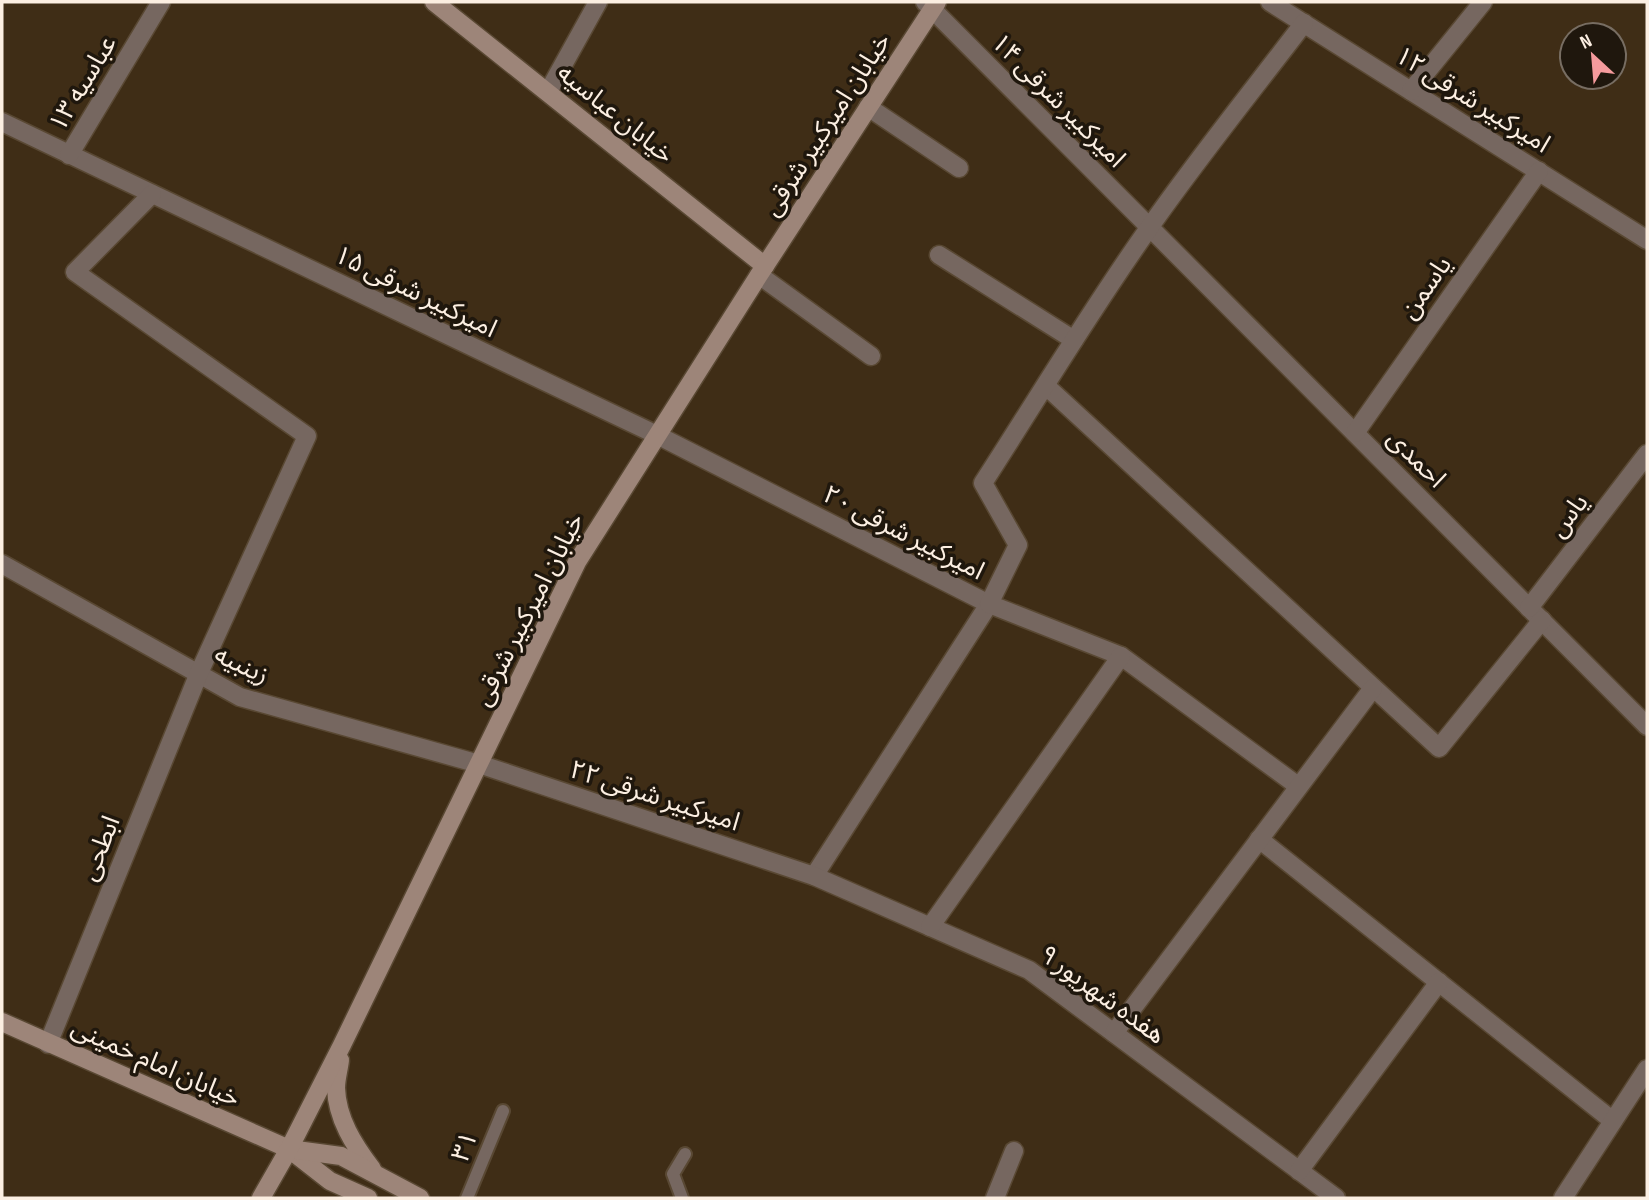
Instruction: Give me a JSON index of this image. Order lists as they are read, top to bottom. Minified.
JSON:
{"streets":{"main road":["خیابان عباسیه","خیابان امیرکبیر شرقی","خیابان امام خمینی"],"street":["عباسیه ۱۳","امیرکبیر شرقی ۱۲","امیرکبیر شرقی ۱۴","یاسمن","امیرکبیر شرقی ۱۵","احمدی","یاس","امیرکبیر شرقی ۲۰","زینبیه","امیرکبیر شرقی ۲۲","ابطحی","هفده شهریور ۹"],"lane":["۳۱"]},"crossings":[["عباسیه ۱۳","امیرکبیر شرقی ۱۵"],["امیرکبیر شرقی ۱۲","یاسمن"],["امیرکبیر شرقی ۱۴","خیابان امیرکبیر شرقی"],["امیرکبیر شرقی ۱۴","احمدی"],["خیابان عباسیه","خیابان امیرکبیر شرقی"],["خیابان امیرکبیر شرقی","امیرکبیر شرقی ۱۵"],["خیابان امیرکبیر شرقی","امیرکبیر شرقی ۲۰"],["خیابان امیرکبیر شرقی","زینبیه"],["خیابان امیرکبیر شرقی","امیرکبیر شرقی ۲۲"],["خیابان امیرکبیر شرقی","خیابان امام خمینی"],["یاسمن","احمدی"],["امیرکبیر شرقی ۱۵","امیرکبیر شرقی ۲۰"],["امیرکبیر شرقی ۱۵","ابطحی"],["احمدی","یاس"],["امیرکبیر شرقی ۲۰","امیرکبیر شرقی ۲۲"],["امیرکبیر شرقی ۲۰","هفده شهریور ۹"],["زینبیه","امیرکبیر شرقی ۲۲"],["زینبیه","ابطحی"],["امیرکبیر شرقی ۲۲","هفده شهریور ۹"],["ابطحی","خیابان امام خمینی"]],"north":"top left"}
